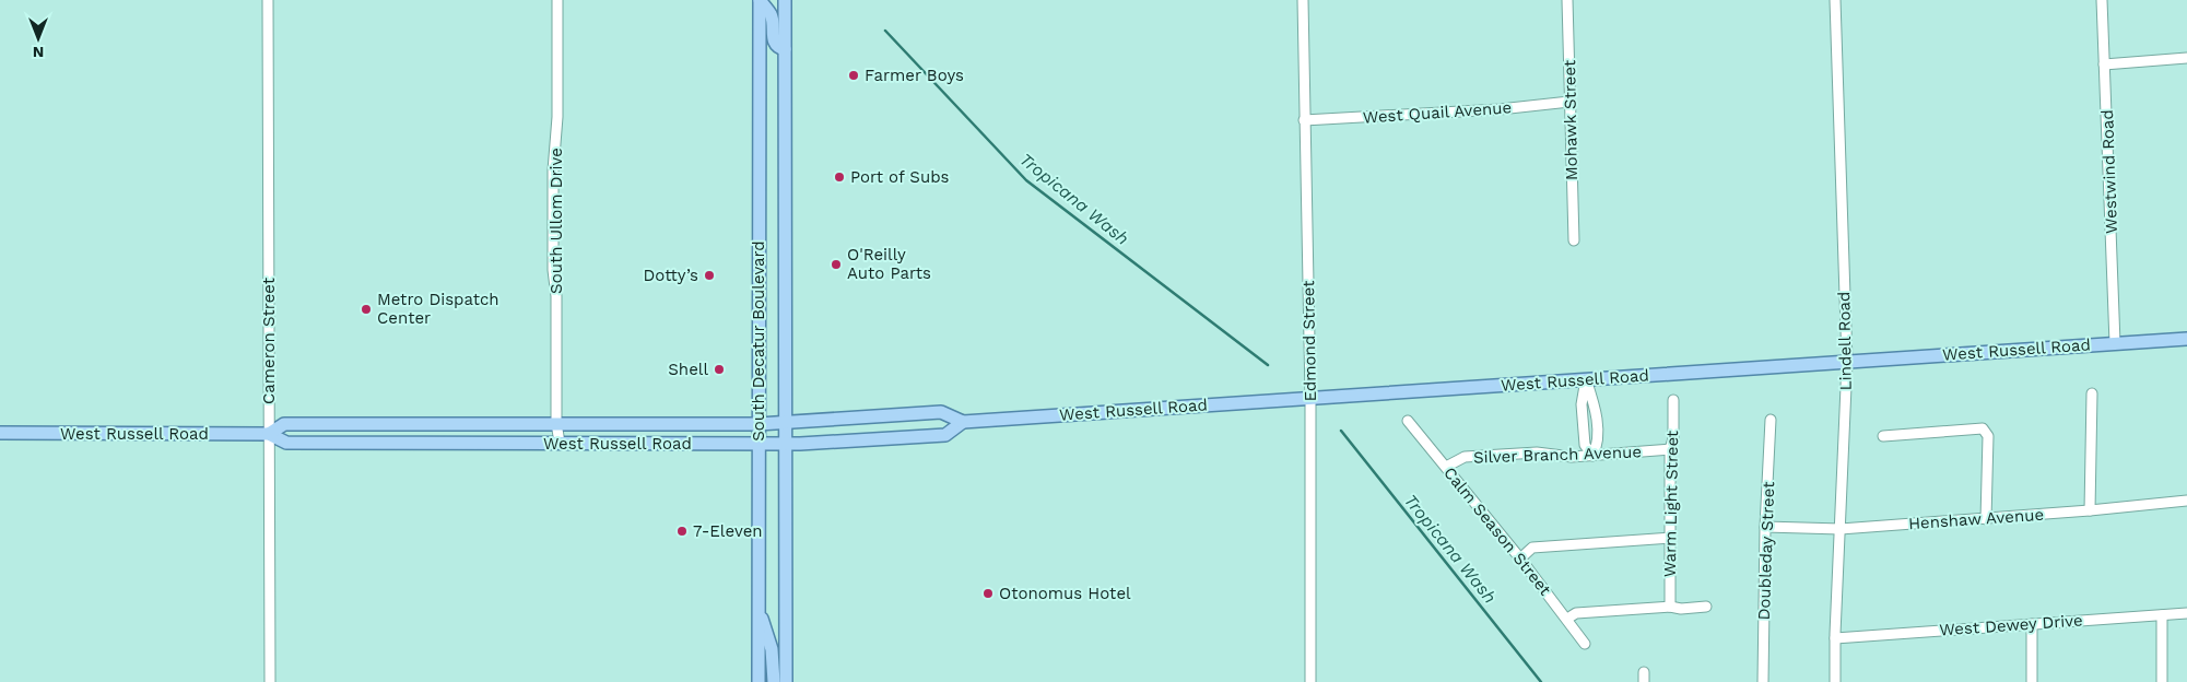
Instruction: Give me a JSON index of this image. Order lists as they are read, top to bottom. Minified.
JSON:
{"streets":{"main road":["South Decatur Boulevard","West Russell Road"],"street":["West Quail Avenue","Mohawk Street","Westwind Road","South Ullom Drive","Cameron Street","Edmond Street","Lindell Road","Silver Branch Avenue","Warm Light Street","Henshaw Avenue","Calm Season Street","Doubleday Street","West Dewey Drive"]},"crossings":[["West Quail Avenue","Mohawk Street"],["West Quail Avenue","Edmond Street"],["Westwind Road","West Russell Road"],["South Ullom Drive","West Russell Road"],["Cameron Street","West Russell Road"],["South Decatur Boulevard","West Russell Road"],["Edmond Street","West Russell Road"],["Lindell Road","West Russell Road"],["Lindell Road","Henshaw Avenue"],["Lindell Road","West Dewey Drive"],["Silver Branch Avenue","Warm Light Street"],["Silver Branch Avenue","Calm Season Street"],["Henshaw Avenue","Doubleday Street"]],"water":["Tropicana Wash"],"places":["Farmer Boys","Port of Subs","O'Reilly Auto Parts","Dotty’s","Metro Dispatch Center","Shell","7-Eleven","Otonomus Hotel"],"north":"bottom"}
